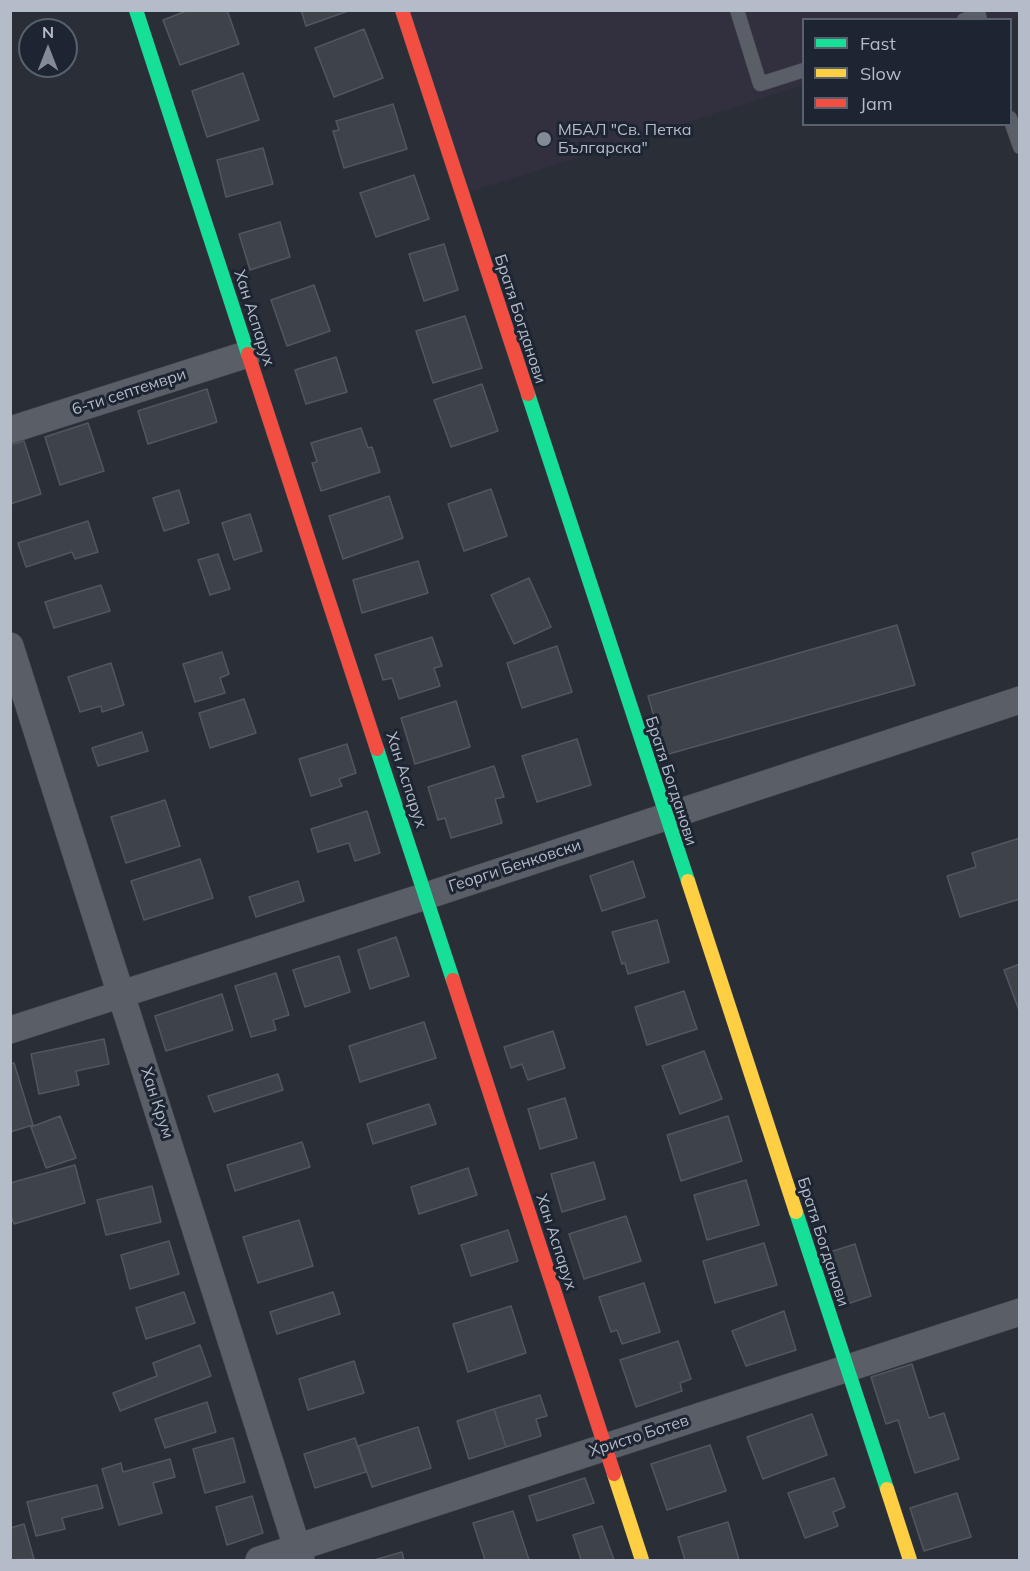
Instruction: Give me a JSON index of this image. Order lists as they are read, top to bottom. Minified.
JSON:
{"streets":{"street":["Хан Аспарух","Братя Богданови","6-ти септември","Георги Бенковски","Хан Крум","Христо Ботев"]},"crossings":[["Хан Аспарух","6-ти септември"],["Хан Аспарух","Георги Бенковски"],["Хан Аспарух","Христо Ботев"],["Братя Богданови","Георги Бенковски"],["Братя Богданови","Христо Ботев"],["Георги Бенковски","Хан Крум"],["Хан Крум","Христо Ботев"]],"places":["МБАЛ \"Св. Петка Българска\""],"legend":["Fast","Slow","Jam"],"north":"top"}
